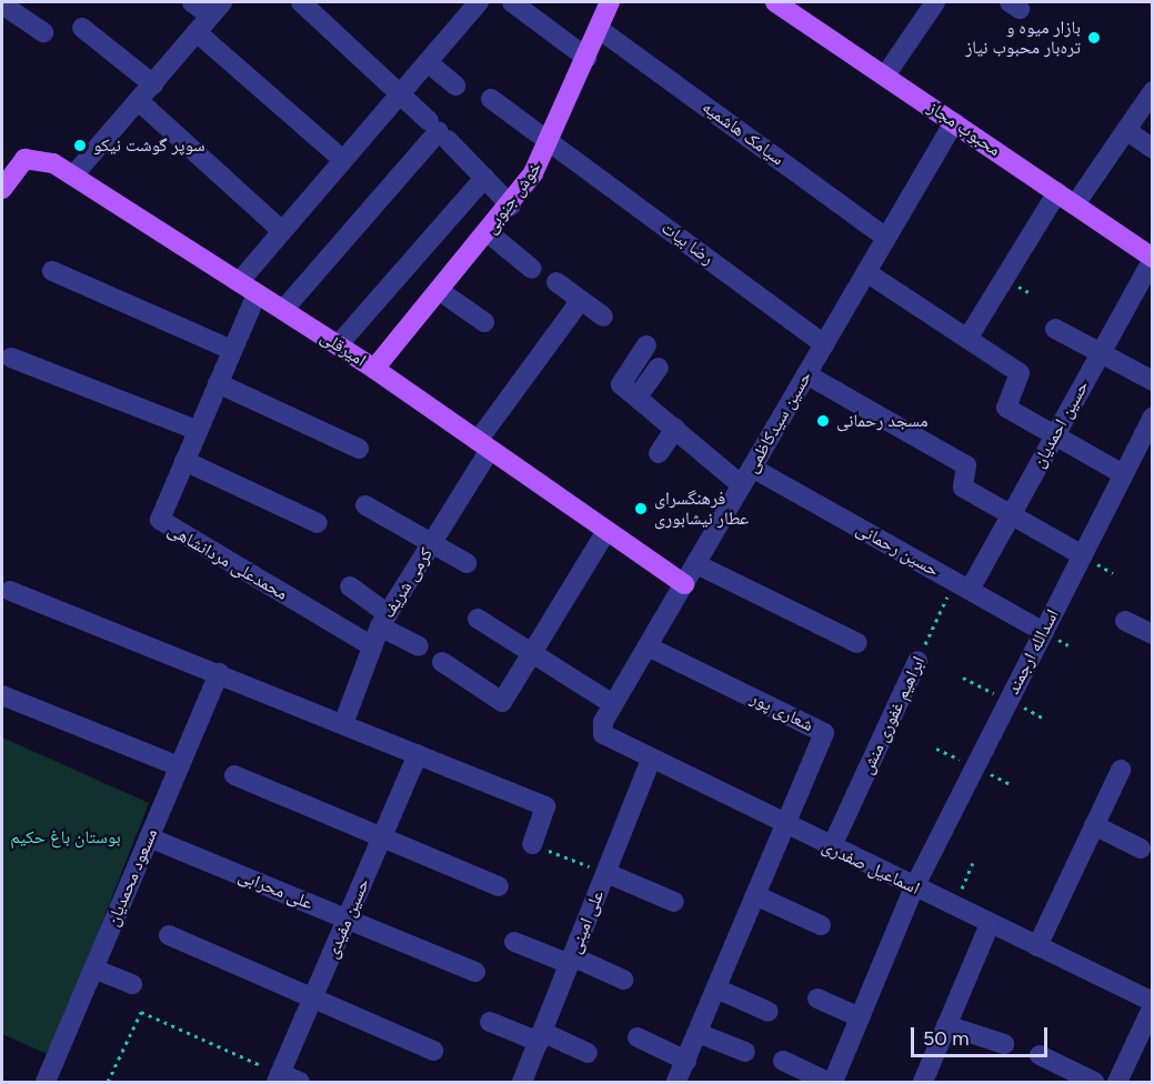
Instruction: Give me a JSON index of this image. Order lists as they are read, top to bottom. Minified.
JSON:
{"streets":{"main road":["محبوب مجاز","خوش جنوبی","امیرقلی"],"street":["سیامک هاشمیه","رضا بیات","حسین سیدکاظمی","حسین احمدیان","حسین رحمانی","محمدعلی مردانشاهی","کرمی شریف","اسدالله ارجمند","شعاری پور","ابراهیم غفوری منش","اسماعیل صفدری","مسعود محمدیان","علی محرابی","حسین مفیدی","علی امینی"]},"crossings":[["محبوب مجاز","حسین سیدکاظمی"],["محبوب مجاز","حسین احمدیان"],["سیامک هاشمیه","خوش جنوبی"],["سیامک هاشمیه","حسین سیدکاظمی"],["خوش جنوبی","رضا بیات"],["خوش جنوبی","امیرقلی"],["رضا بیات","حسین سیدکاظمی"],["امیرقلی","حسین سیدکاظمی"],["امیرقلی","محمدعلی مردانشاهی"],["امیرقلی","کرمی شریف"],["حسین سیدکاظمی","حسین رحمانی"],["حسین سیدکاظمی","شعاری پور"],["حسین سیدکاظمی","اسماعیل صفدری"],["حسین احمدیان","حسین رحمانی"],["حسین احمدیان","ابراهیم غفوری منش"],["حسین رحمانی","اسدالله ارجمند"],["حسین رحمانی","ابراهیم غفوری منش"],["محمدعلی مردانشاهی","کرمی شریف"],["اسدالله ارجمند","اسماعیل صفدری"],["شعاری پور","اسماعیل صفدری"],["ابراهیم غفوری منش","اسماعیل صفدری"],["اسماعیل صفدری","علی امینی"],["مسعود محمدیان","علی محرابی"],["علی محرابی","حسین مفیدی"]],"parks":["بوستان باغ حکیم"],"places":["بازار میوه و تره‌بار محبوب نیاز","سوپر گوشت نیکو","مسجد رحمانی","فرهنگسرای عطار نیشابوری"],"scale_bar":"50 m"}
